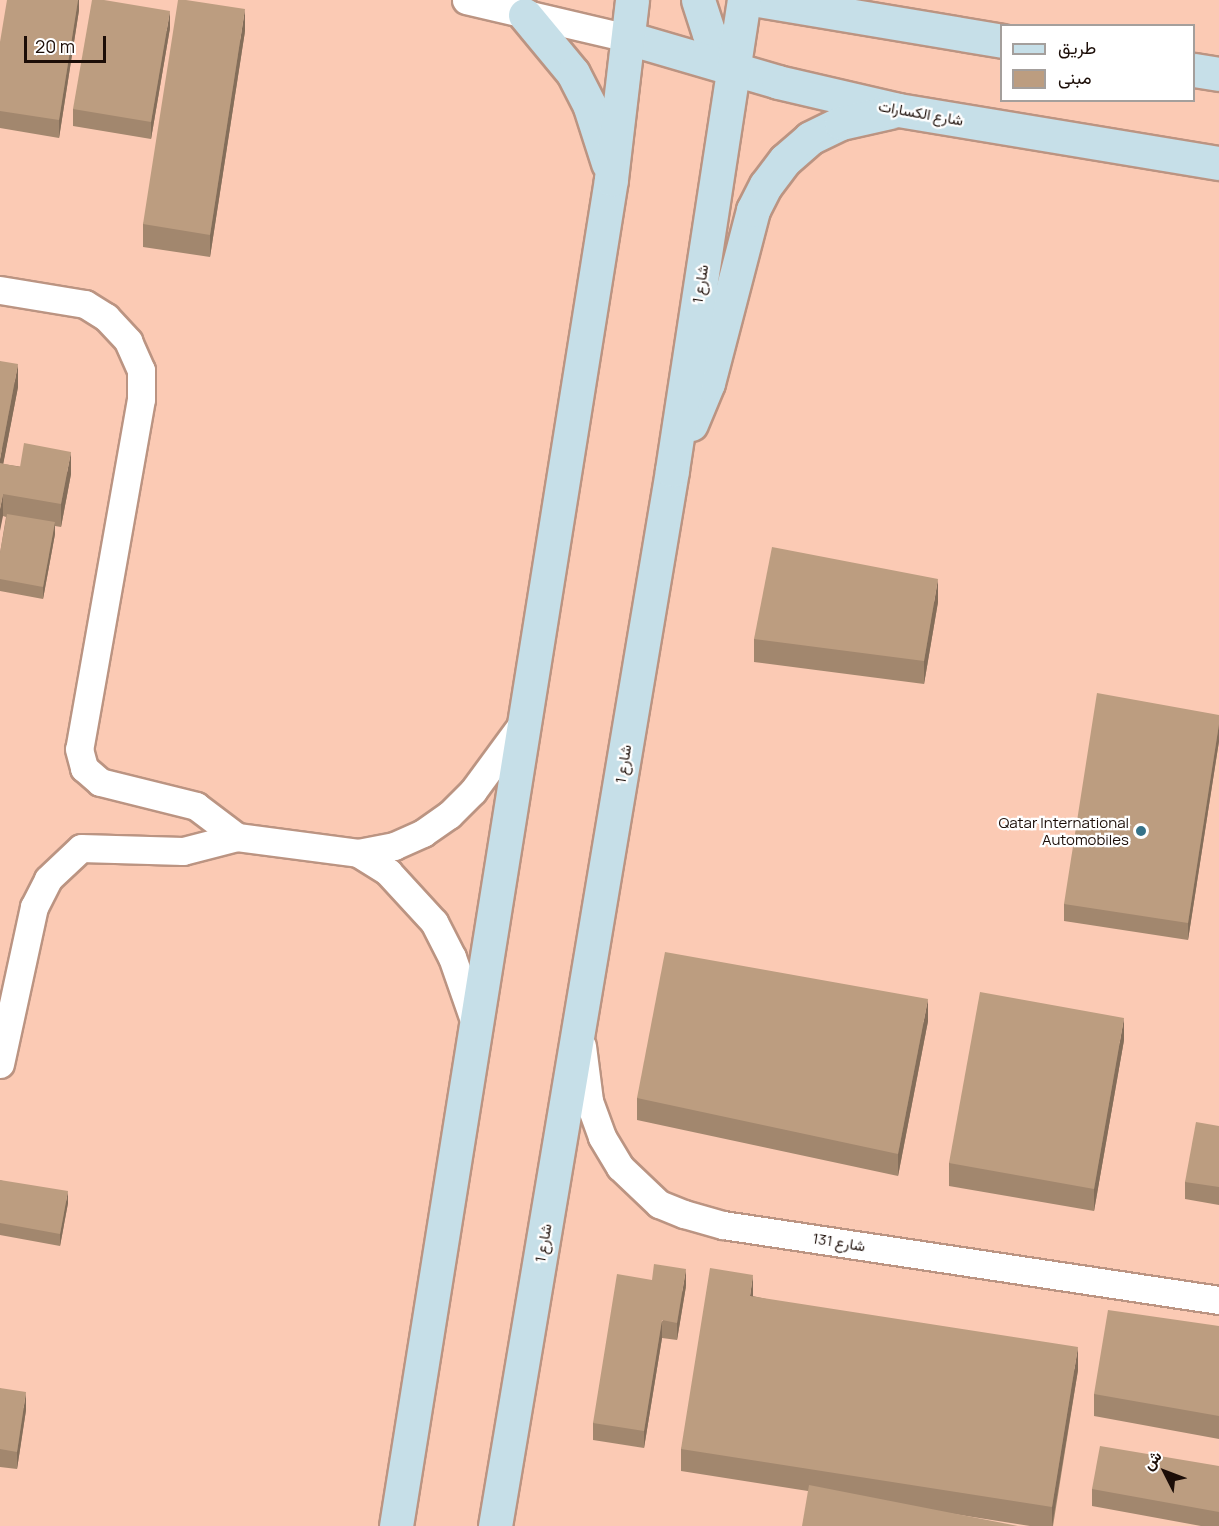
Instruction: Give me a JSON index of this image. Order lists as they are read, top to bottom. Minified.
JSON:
{"streets":{"street":["شارع الكسارات","شارع 1","شارع 131"]},"crossings":[["شارع الكسارات","شارع 1"],["شارع 1","شارع 131"]],"places":["Qatar International Automobiles"],"legend":["طريق","مبنى"],"scale_bar":"20 m","north":"top left"}
